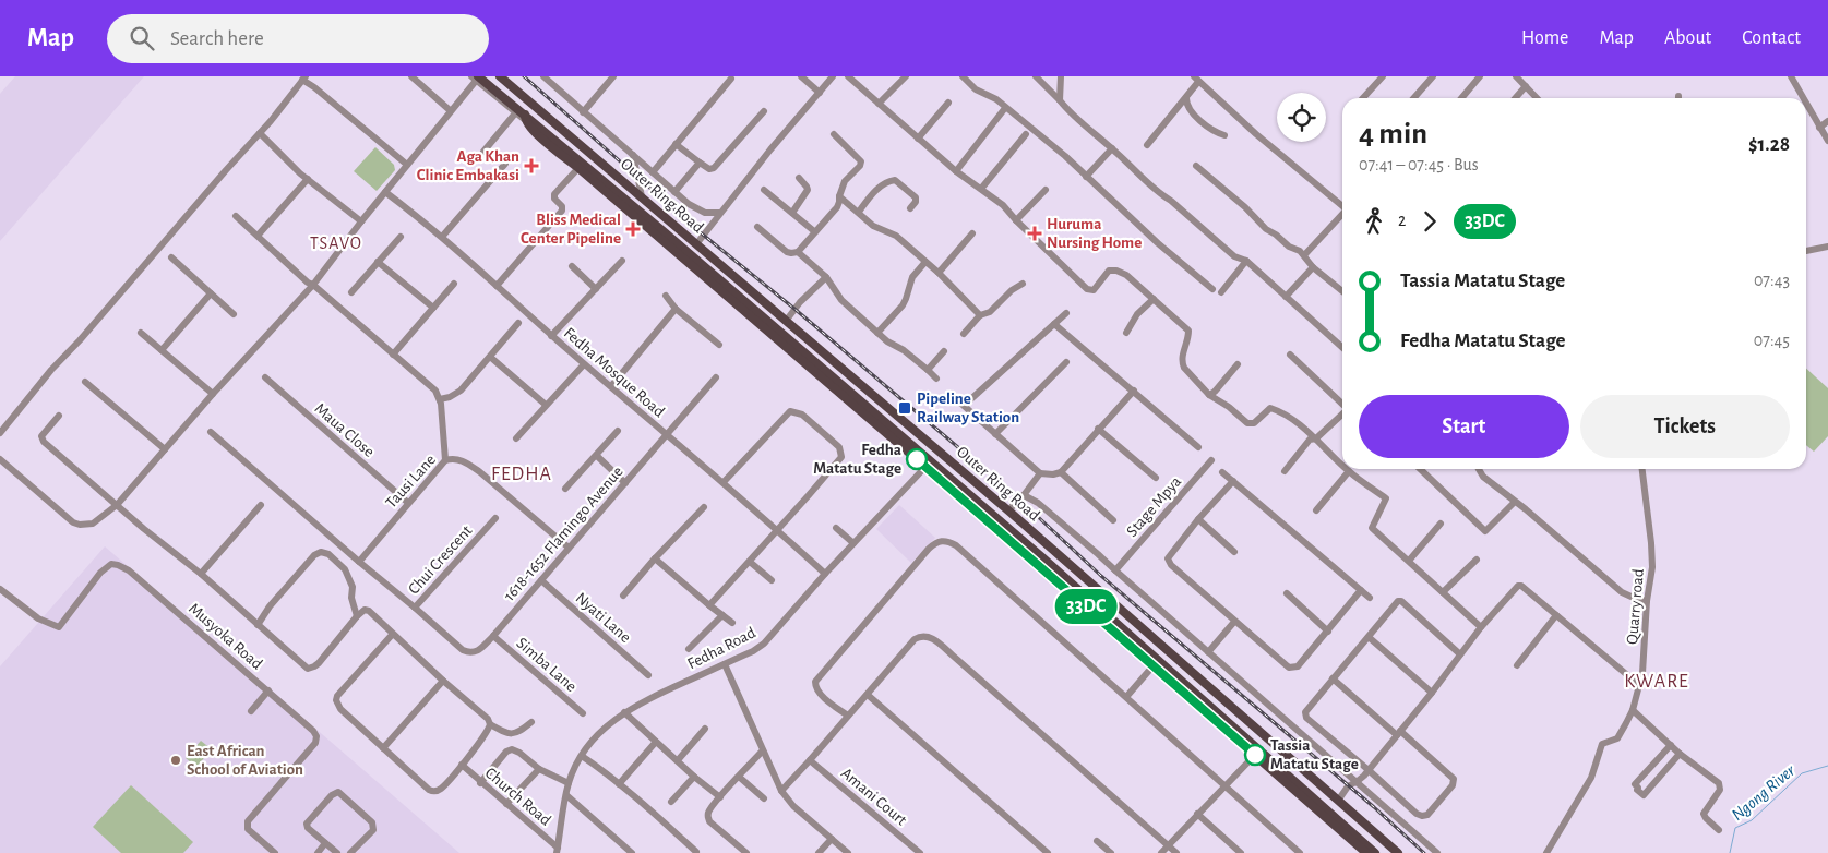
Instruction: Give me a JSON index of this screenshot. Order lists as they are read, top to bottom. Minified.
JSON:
{"streets":{"main road":["Outer Ring Road"],"street":["Fedha Mosque Road","Maua Close","Tausi Lane","Stage Mpya","1618-1652 Flamingo Avenue","Chui Crescent","Quarry road","Nyati Lane","Musyoka Road","Fedha Road","Simba Lane","Church Road","Amani Court"]},"crossings":[["Fedha Mosque Road","1618-1652 Flamingo Avenue"],["Fedha Mosque Road","Fedha Road"],["Maua Close","Tausi Lane"],["Tausi Lane","1618-1652 Flamingo Avenue"],["1618-1652 Flamingo Avenue","Chui Crescent"],["1618-1652 Flamingo Avenue","Nyati Lane"],["1618-1652 Flamingo Avenue","Simba Lane"],["Fedha Road","Church Road"]],"districts":["TSAVO","FEDHA","KWARE"],"water":["Ngong River"],"places":{"health":["Aga Khan Clinic Embakasi","Bliss Medical Center Pipeline","Huruma Nursing Home"],"transit":["Pipeline Railway Station"],"other":["Fedha Matatu Stage","Tassia Matatu Stage","East African School of Aviation"]},"lines":["bus line 33DC"],"page":{"header":"Map","search":"Search here","nav":["Home","Map","About","Contact"],"on_map":"33DC","heading":["4 min","07:41 – 07:45 · Bus","$1.28"],"legs":["2","33DC"],"list":[{"name":"Tassia Matatu Stage","value":"07:43"},{"name":"Fedha Matatu Stage","value":"07:45"}],"buttons":["Start","Tickets"]}}
